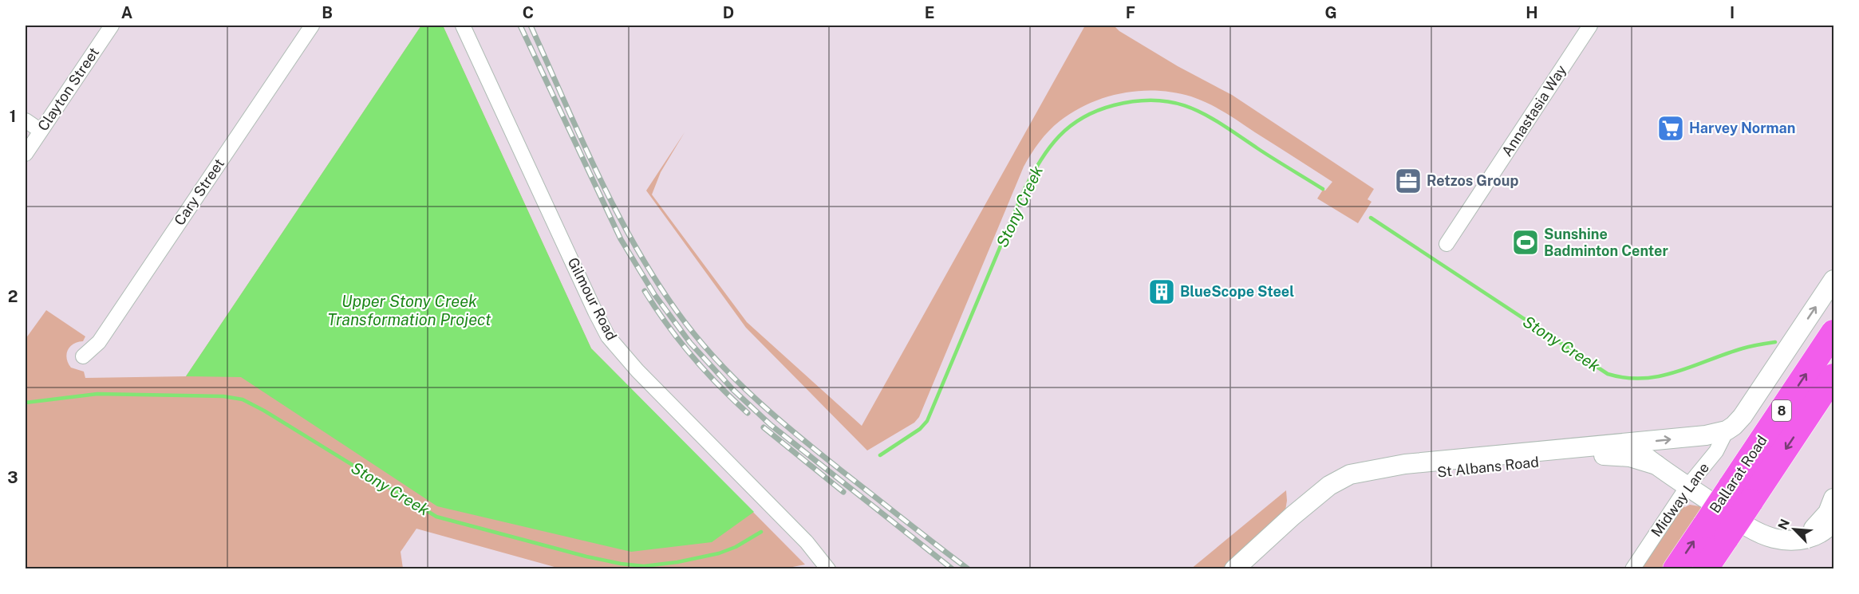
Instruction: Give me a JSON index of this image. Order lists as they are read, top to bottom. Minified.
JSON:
{"streets":{"highway":["8","Ballarat Road"],"main road":["St Albans Road"],"street":["Clayton Street","Annastasia Way","Cary Street","Gilmour Road","Midway Lane"]},"crossings":[["St Albans Road","Midway Lane"]],"water":["Stony Creek","Upper Stony Creek Transformation Project"],"places":{"supermarket":["Harvey Norman"],"office":["Retzos Group"],"sports":["Sunshine Badminton Center"],"building":["BlueScope Steel"]},"north":"top left","grid":{"columns":["A","B","C","D","E","F","G","H","I"],"rows":["1","2","3"]}}
